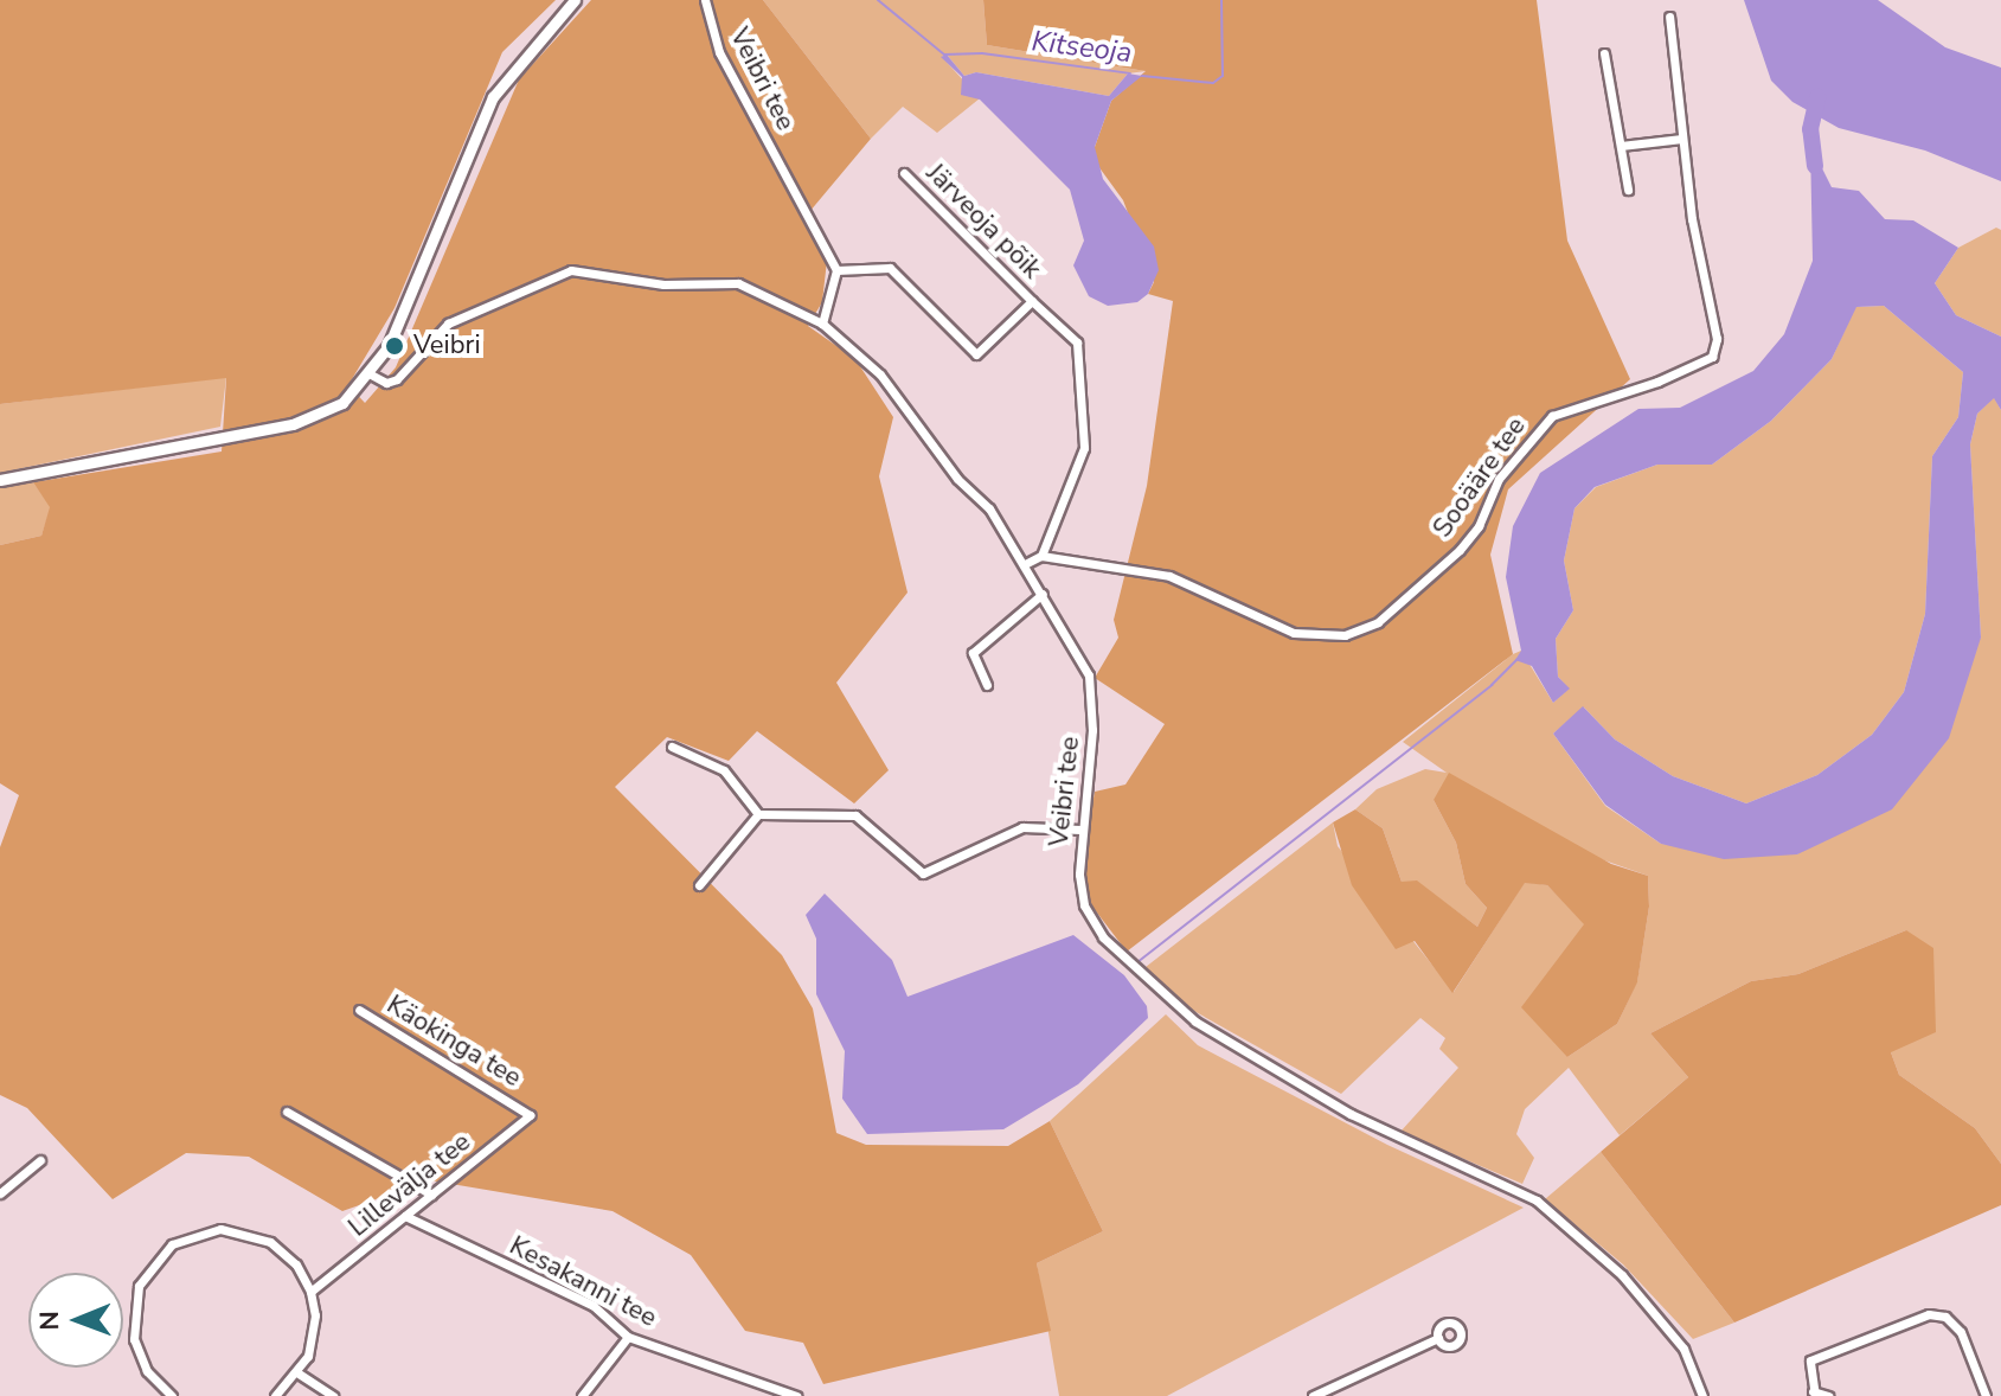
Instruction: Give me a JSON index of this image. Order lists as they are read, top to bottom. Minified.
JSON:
{"streets":{"street":["Veibri tee","Järveoja põik","Sooääre tee","Käokinga tee","Lillevälja tee","Kesakanni tee"]},"crossings":[["Järveoja põik","Sooääre tee"],["Käokinga tee","Lillevälja tee"],["Lillevälja tee","Kesakanni tee"]],"water":["Kitseoja"],"places":["Veibri"],"north":"left"}
